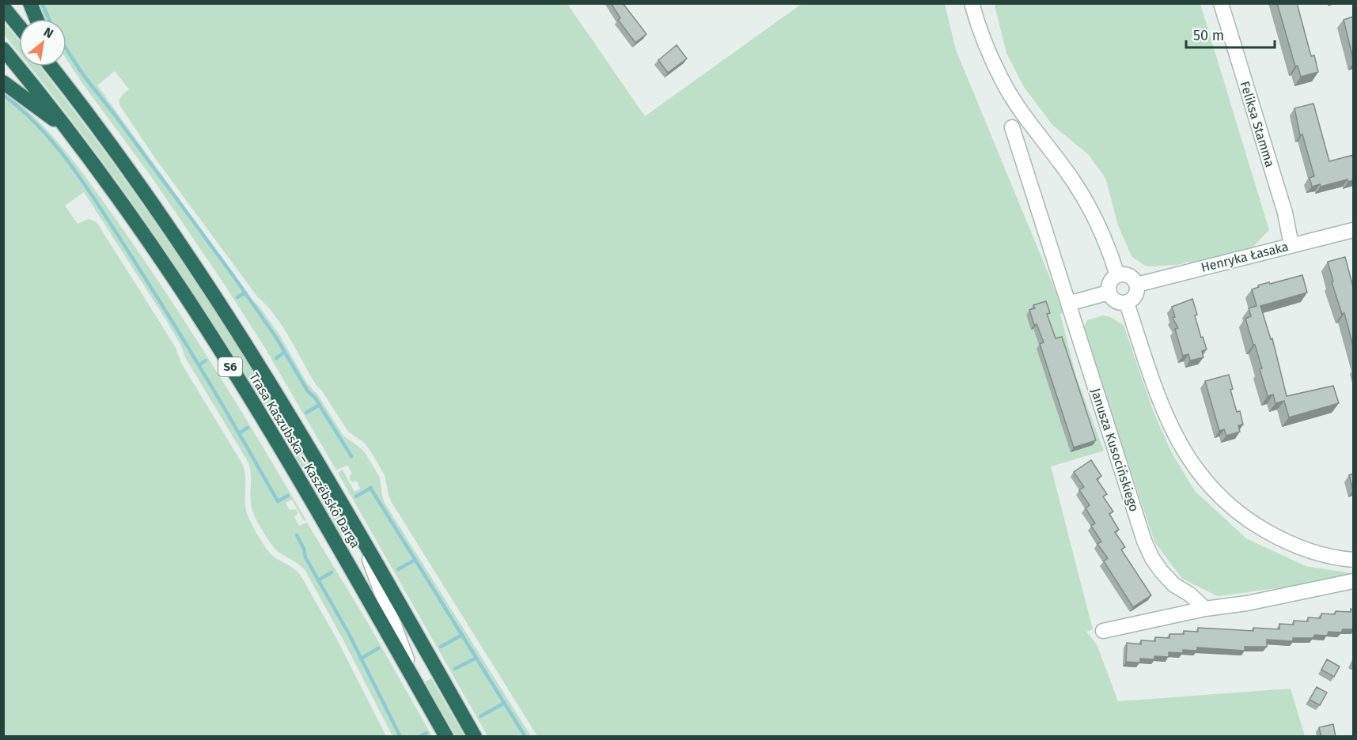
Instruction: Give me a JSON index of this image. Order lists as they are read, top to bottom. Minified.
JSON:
{"streets":{"highway":["S6","Trasa Kaszubska – Kaszëbskô Darga"],"street":["Feliksa Stamma","Henryka Łasaka","Janusza Kusocińskiego"]},"crossings":[["Feliksa Stamma","Henryka Łasaka"]],"scale_bar":"50 m","north":"top right"}
